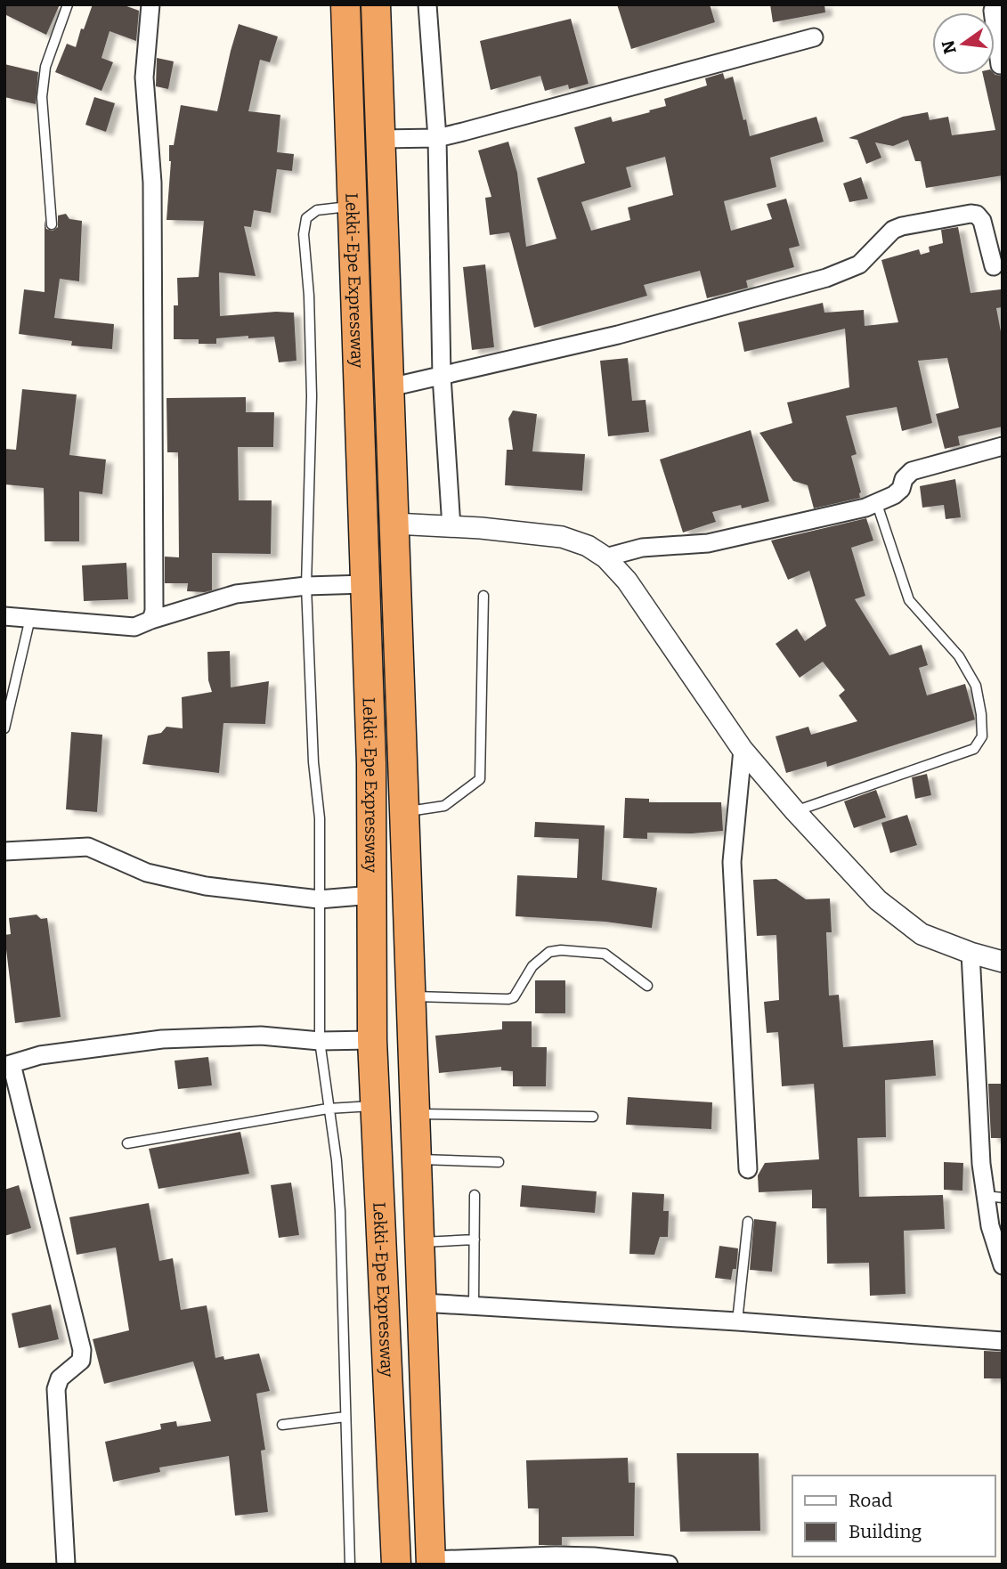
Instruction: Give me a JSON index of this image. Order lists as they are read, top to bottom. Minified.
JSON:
{"streets":{"highway":["Lekki-Epe Expressway"]},"legend":["Road","Building"],"north":"left"}
